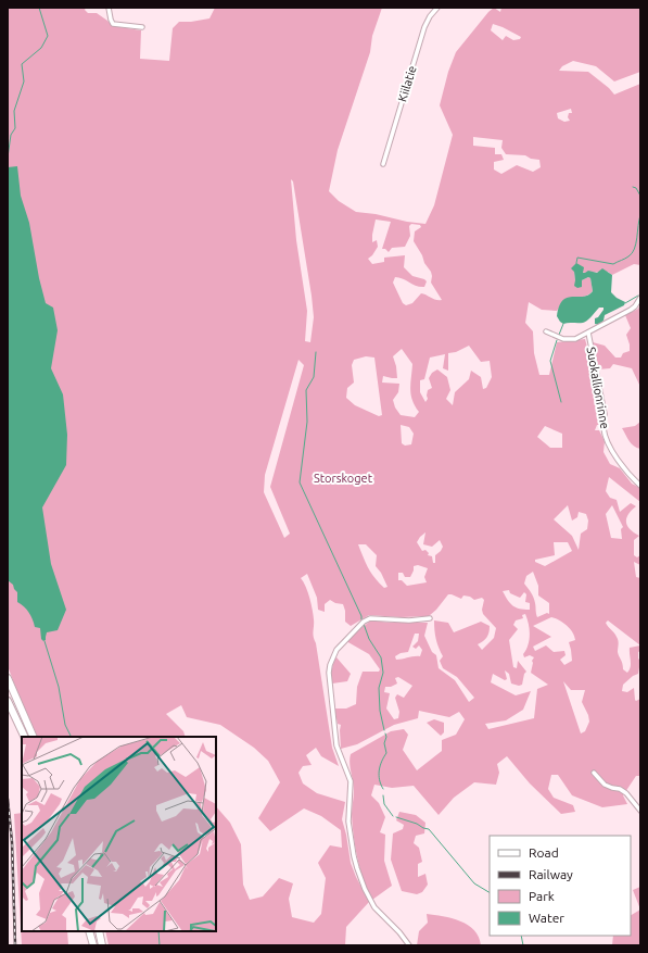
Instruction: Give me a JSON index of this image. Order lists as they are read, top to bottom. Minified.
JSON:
{"streets":{"street":["Kiilatie","Suokallionrinne"]},"parks":["Storskoget"],"legend":["Road","Railway","Park","Water"]}
